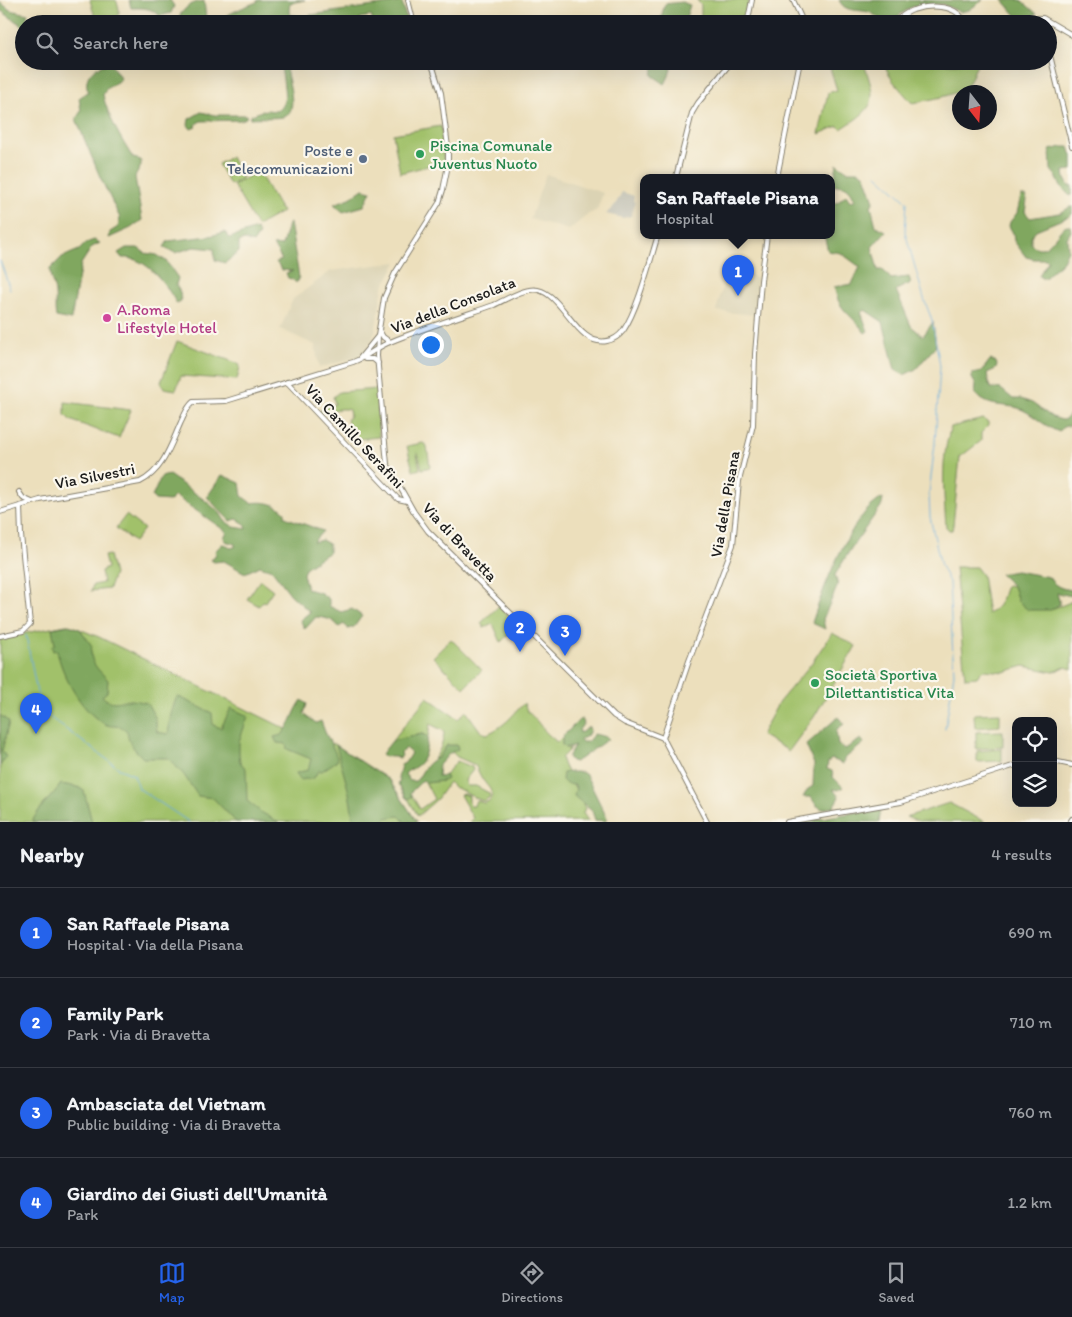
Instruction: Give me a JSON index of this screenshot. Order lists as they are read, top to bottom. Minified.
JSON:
{"streets":{"main road":["Via della Consolata","Via Camillo Serafini","Via Silvestri","Via della Pisana","Via di Bravetta"]},"crossings":[["Via della Consolata","Via di Bravetta"],["Via Camillo Serafini","Via Silvestri"],["Via Camillo Serafini","Via di Bravetta"],["Via della Pisana","Via di Bravetta"]],"places":["Piscina Comunale Juventus Nuoto","Poste e Telecomunicazioni","A.Roma Lifestyle Hotel","Società Sportiva Dilettantistica Vita"],"north":"bottom","page":{"search":"Search here","popup":["San Raffaele Pisana","Hospital"],"pins":["1","2","3","4"],"heading":["Nearby","4 results"],"list":[{"mark":"1","name":"San Raffaele Pisana","note":"Hospital · Via della Pisana","value":"690 m"},{"mark":"2","name":"Family Park","note":"Park · Via di Bravetta","value":"710 m"},{"mark":"3","name":"Ambasciata del Vietnam","note":"Public building · Via di Bravetta","value":"760 m"},{"mark":"4","name":"Giardino dei Giusti dell'Umanità","note":"Park","value":"1.2 km"}],"nav":["Map","Directions","Saved"]}}
